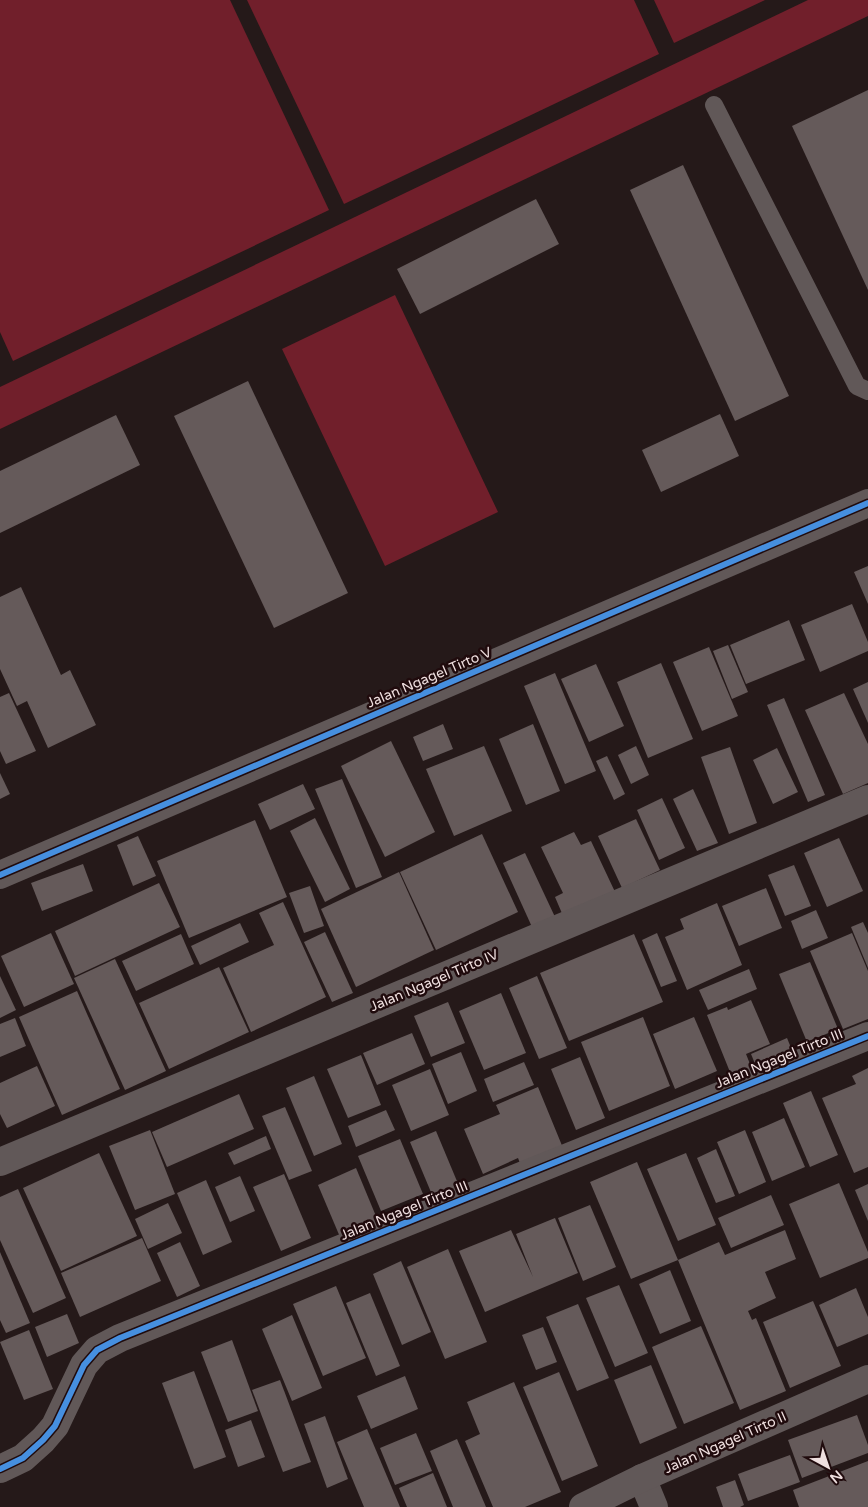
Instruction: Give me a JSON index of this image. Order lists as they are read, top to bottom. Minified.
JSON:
{"streets":{"street":["Jalan Ngagel Tirto V","Jalan Ngagel Tirto IV","Jalan Ngagel Tirto III","Jalan Ngagel Tirto II"]},"north":"bottom right"}
